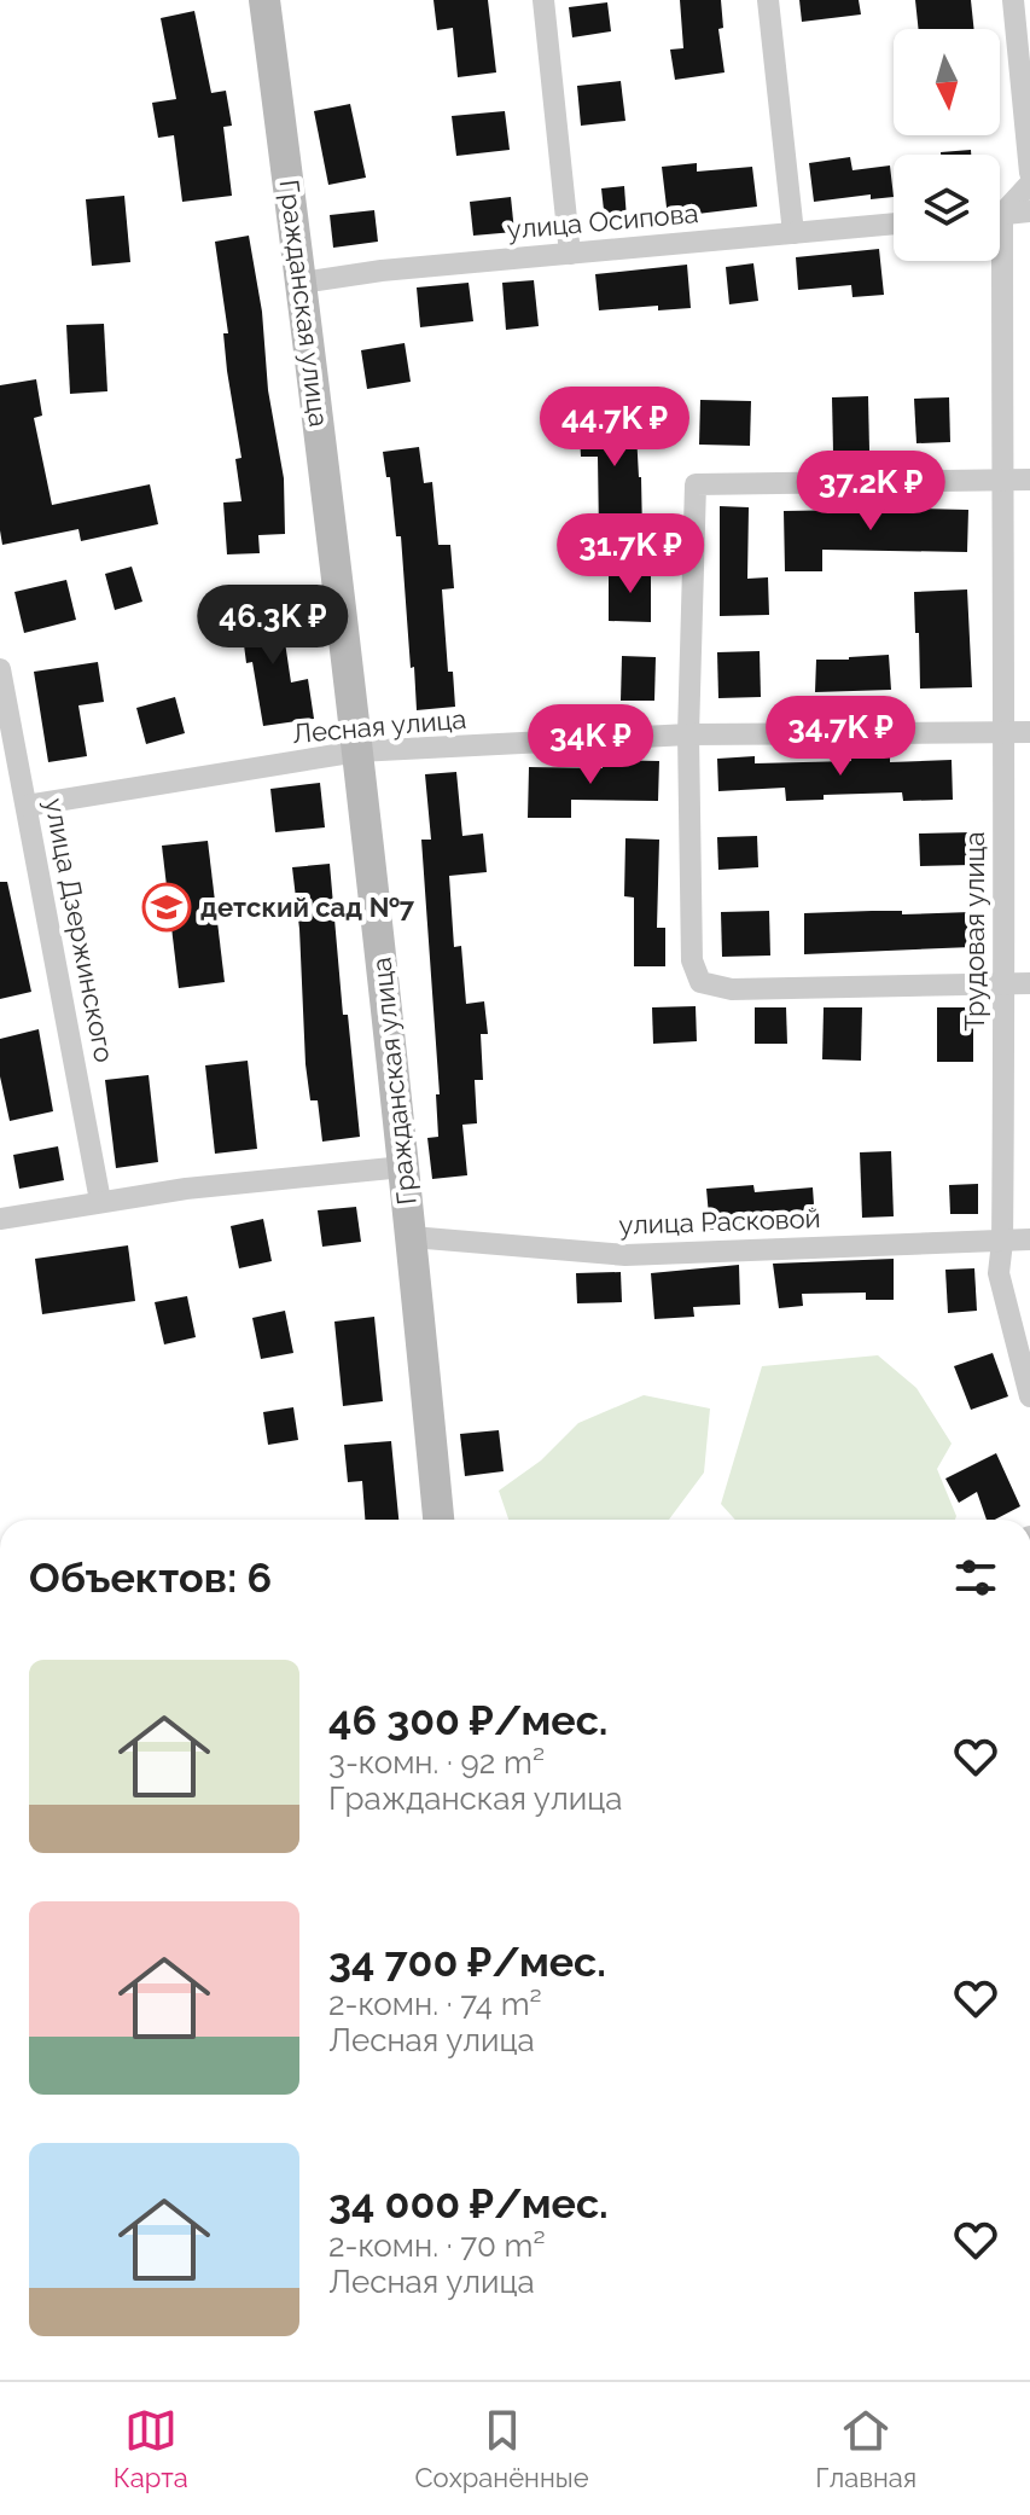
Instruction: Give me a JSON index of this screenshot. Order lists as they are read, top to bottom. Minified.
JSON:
{"streets":{"street":["улица Осипова","Гражданская улица","Лесная улица","улица Дзержинского","Трудовая улица","улица Расковой"]},"crossings":[["улица Осипова","Гражданская улица"],["Гражданская улица","Лесная улица"],["Гражданская улица","улица Расковой"],["Лесная улица","улица Дзержинского"],["Лесная улица","Трудовая улица"],["Трудовая улица","улица Расковой"]],"places":{"school or university":["детский сад №7"]},"north":"bottom","page":{"price":["44.7K ₽","37.2K ₽","31.7K ₽","46.3K ₽","34.7K ₽","34K ₽"],"heading":"Объектов: 6","list":[{"name":"46 300 ₽/мес.","note":"3-комн. · 92 m² · Гражданская улица"},{"name":"34 700 ₽/мес.","note":"2-комн. · 74 m² · Лесная улица"},{"name":"34 000 ₽/мес.","note":"2-комн. · 70 m² · Лесная улица"}],"tabs":["Карта","Сохранённые","Главная"]}}
